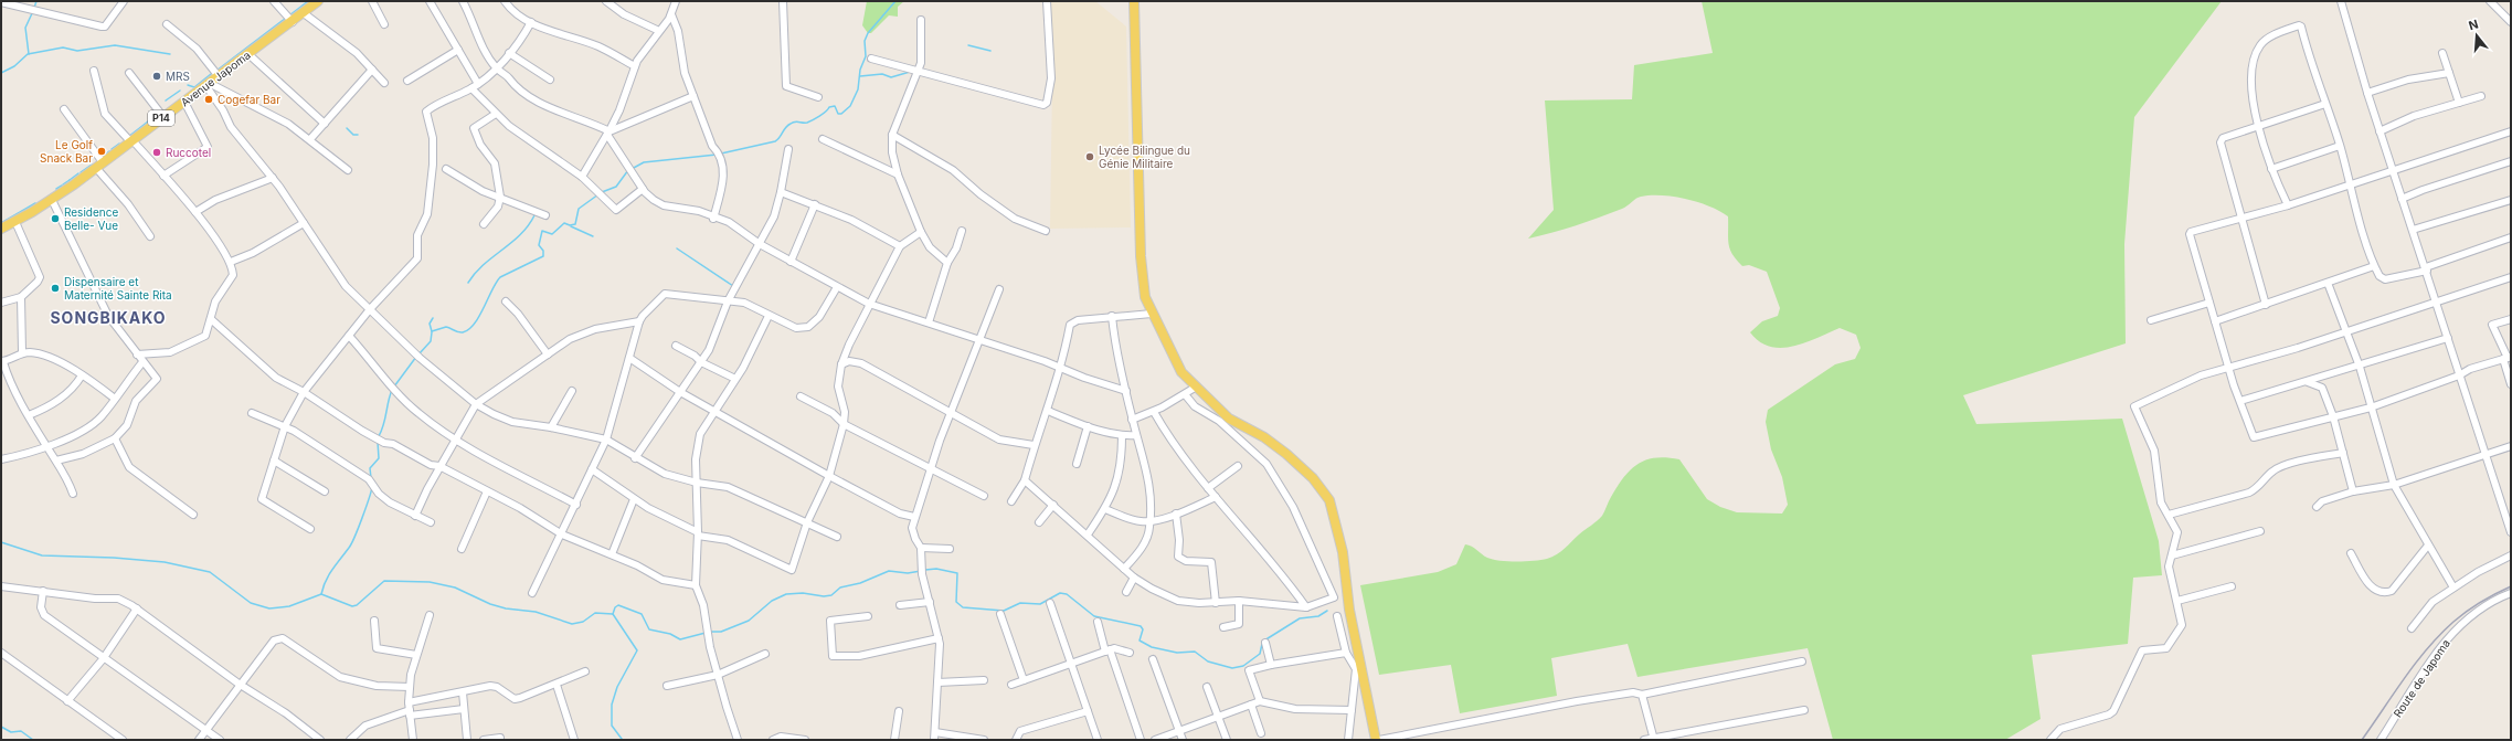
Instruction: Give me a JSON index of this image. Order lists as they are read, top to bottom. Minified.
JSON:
{"streets":{"main road":["Avenue Japoma","P14"],"street":["Route de Japoma"]},"districts":["SONGBIKAKO"],"places":["MRS","Cogefar Bar","Le Golf Snack Bar","Ruccotel","Lycée Bilingue du Génie Militaire","Residence Belle- Vue","Dispensaire et Maternité Sainte Rita"],"north":"top"}
